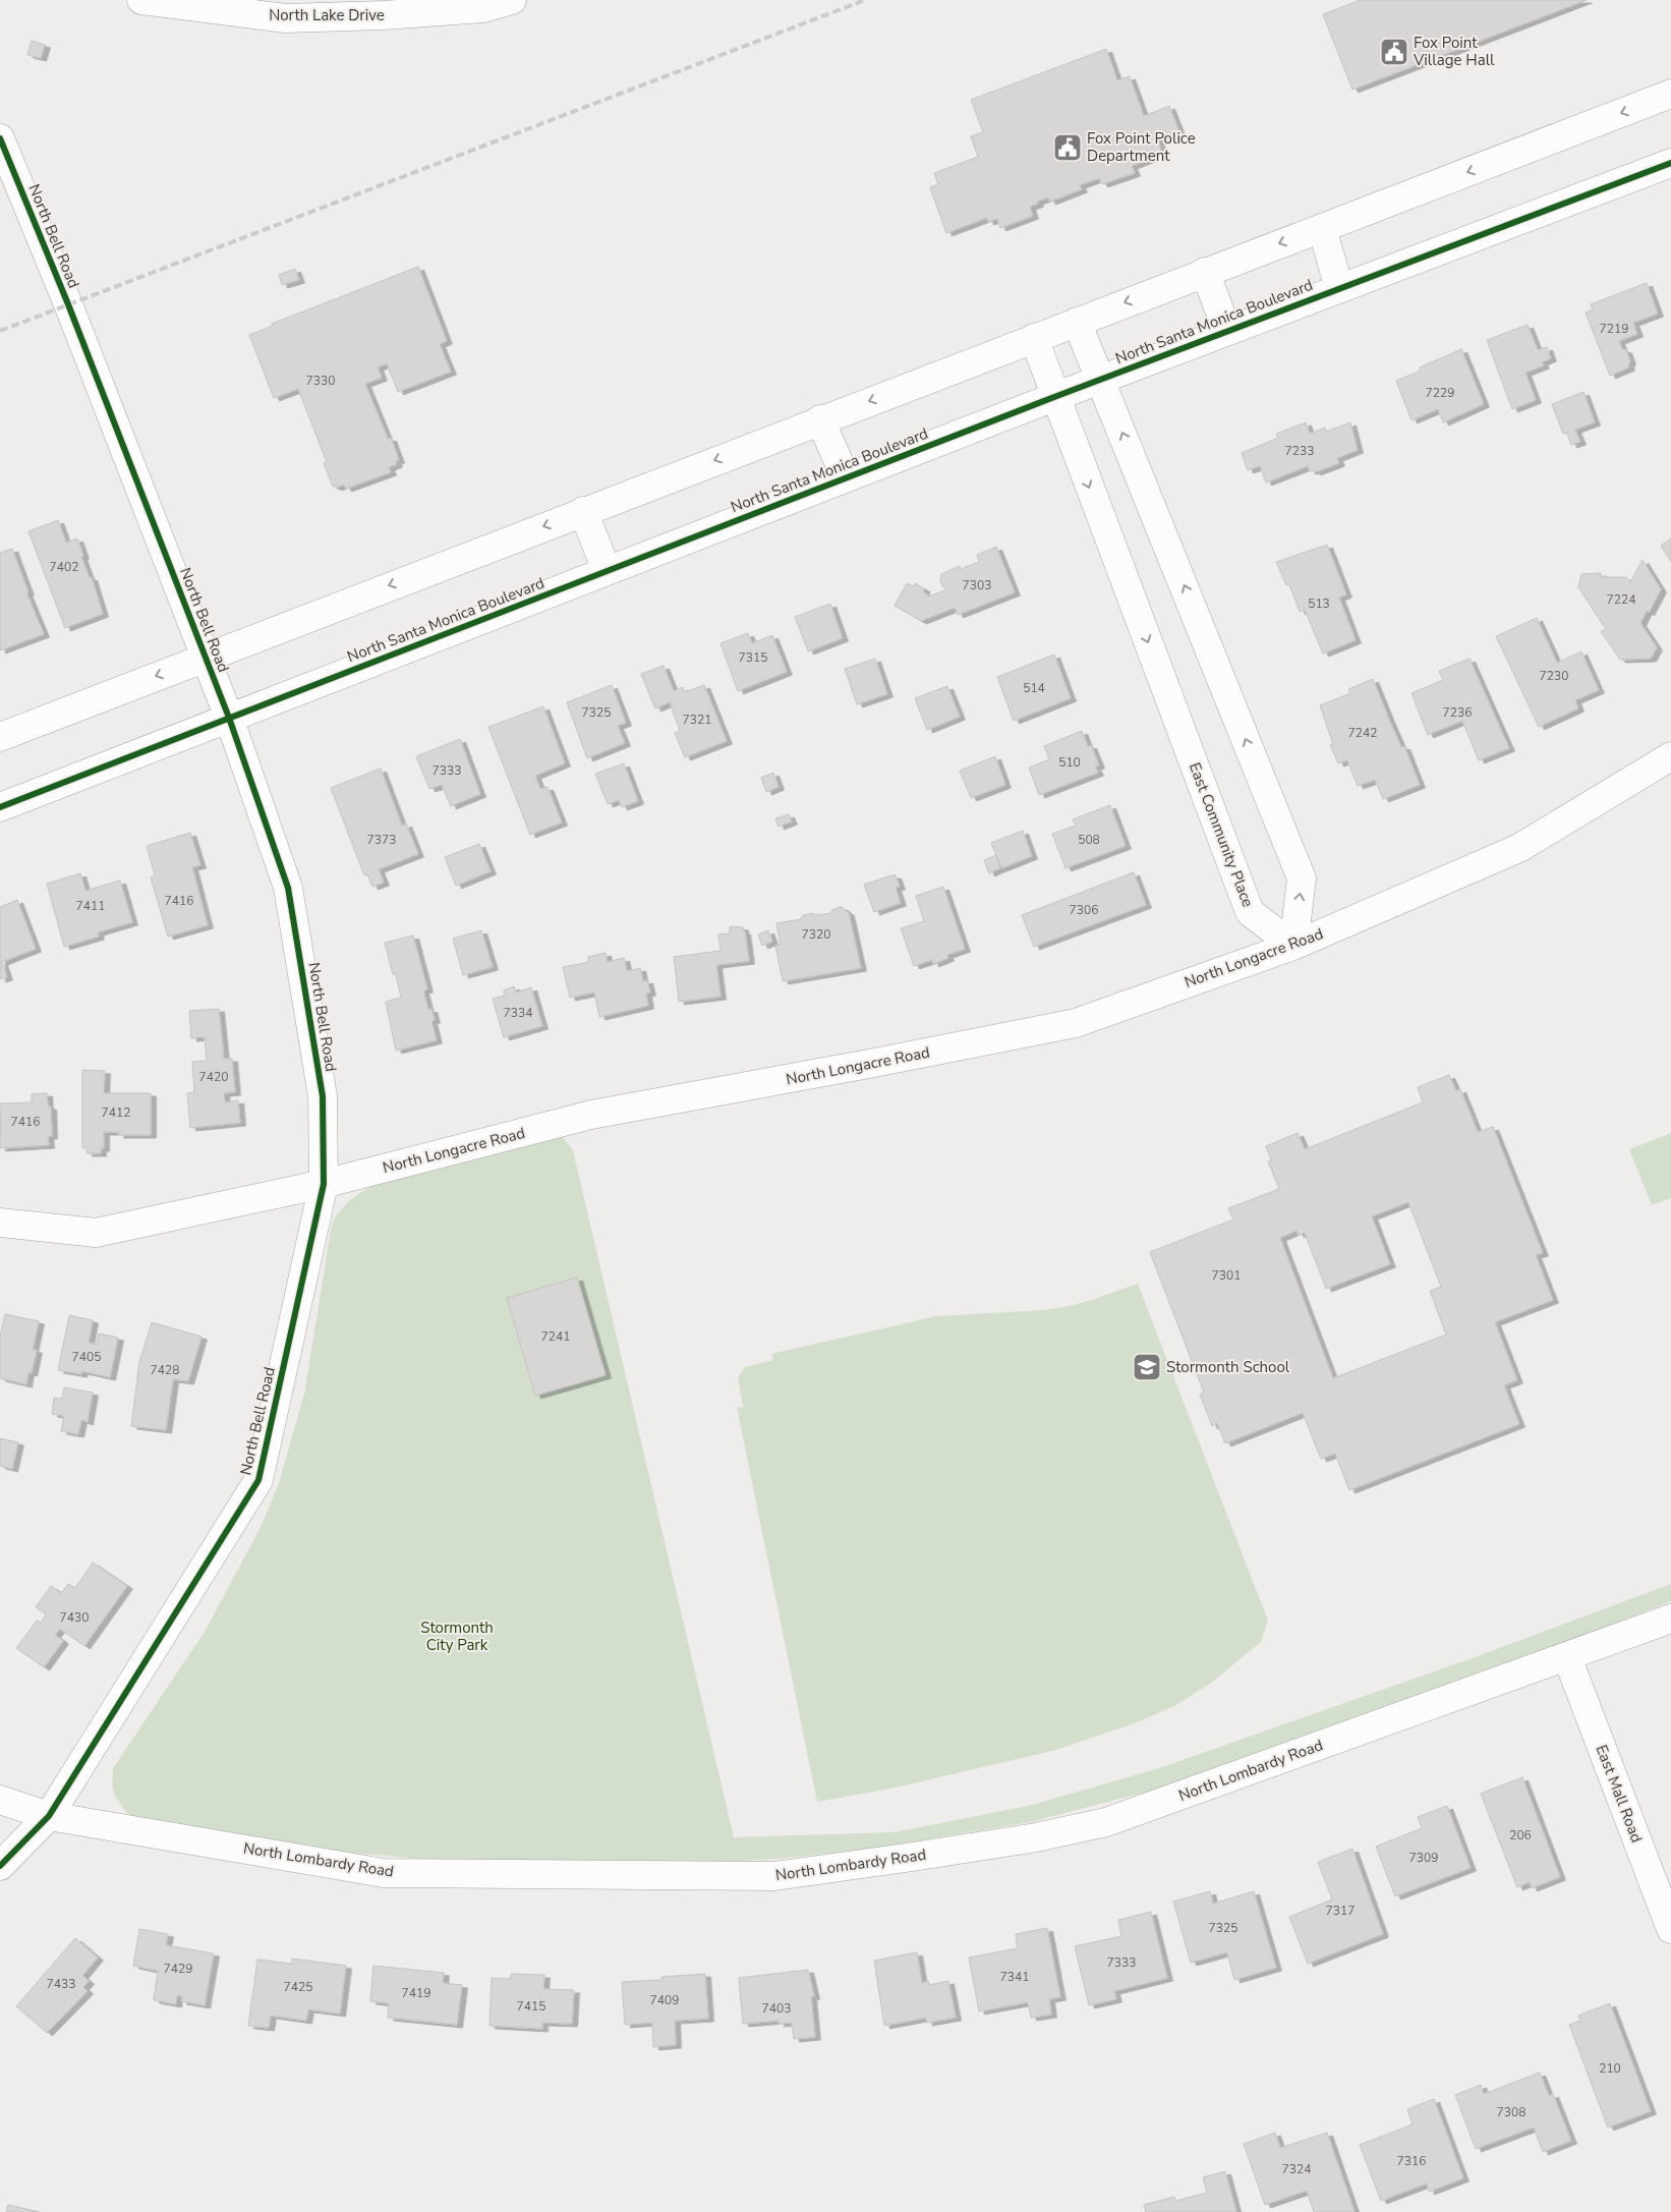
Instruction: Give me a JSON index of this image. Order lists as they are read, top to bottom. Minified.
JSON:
{"streets":{"street":["North Lake Drive","North Bell Road","North Santa Monica Boulevard","East Community Place","North Longacre Road","North Lombardy Road","East Mall Road"]},"crossings":[["North Bell Road","North Santa Monica Boulevard"],["North Bell Road","North Longacre Road"],["North Bell Road","North Lombardy Road"],["North Santa Monica Boulevard","East Community Place"],["East Community Place","North Longacre Road"],["North Lombardy Road","East Mall Road"]],"parks":["Stormonth City Park"],"places":{"public building":["Fox Point Village Hall","Fox Point Police Department"],"school or university":["Stormonth School"]},"house_numbers":["7219","7330","7229","7233","7402","7303","7224","513","7315","7230","514","7325","7236","7321","7242","510","7333","7373","508","7416","7411","7306","7320","7334","7420","7412","7416","7301","7241","7405","7428","7430","206","7309","7317","7325","7333","7429","7341","7433","7425","7419","7409","7415","7403","210","7308","7316","7324"]}
